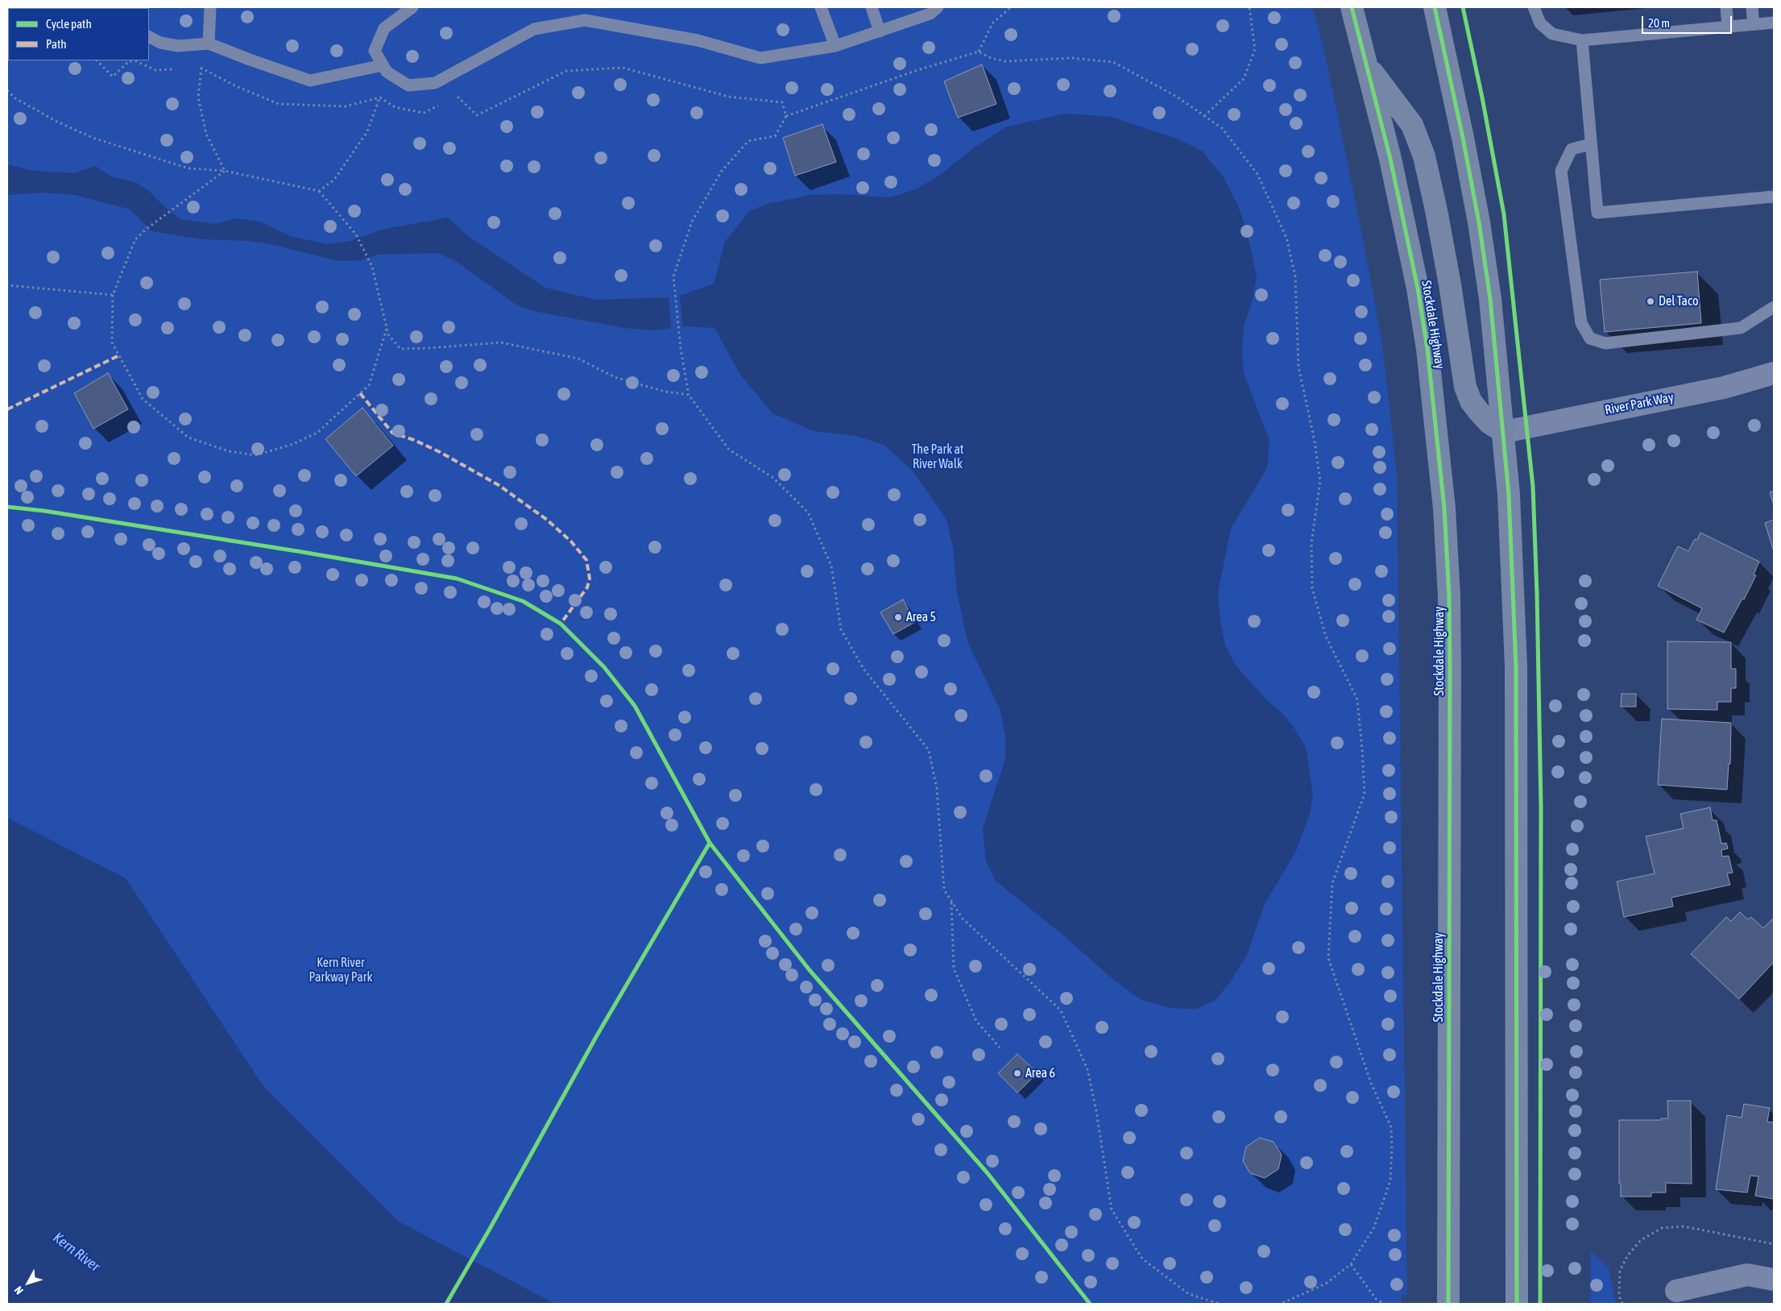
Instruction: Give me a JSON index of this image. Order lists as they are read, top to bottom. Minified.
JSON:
{"streets":{"main road":["Stockdale Highway"],"street":["River Park Way"]},"water":["Kern River"],"parks":["The Park at River Walk","Kern River Parkway Park"],"places":["Del Taco","Area 5","Area 6"],"legend":["Cycle path","Path"],"scale_bar":"20 m","north":"bottom left"}
